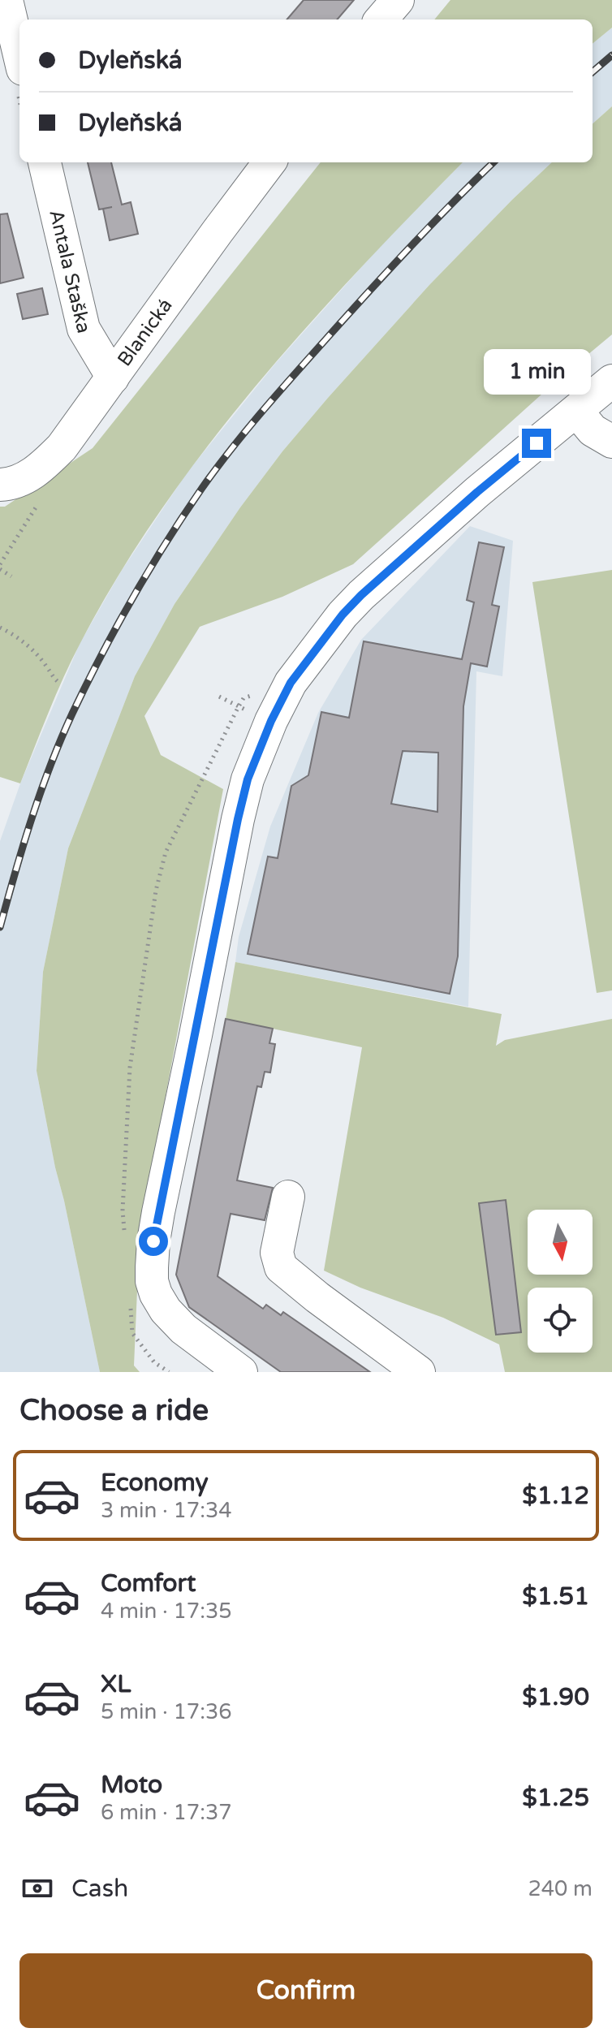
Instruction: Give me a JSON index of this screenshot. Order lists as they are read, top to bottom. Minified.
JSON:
{"streets":{"street":["Antala Staška","Blanická"]},"crossings":[["Antala Staška","Blanická"]],"north":"bottom","page":{"banner":["Dyleňská","Dyleňská"],"bubble":"1 min","heading":"Choose a ride","list":[{"name":"Economy","note":"3 min · 17:34","value":"$1.12"},{"name":"Comfort","note":"4 min · 17:35","value":"$1.51"},{"name":"XL","note":"5 min · 17:36","value":"$1.90"},{"name":"Moto","note":"6 min · 17:37","value":"$1.25"}],"pay":["Cash","240 m"],"buttons":"Confirm"}}
